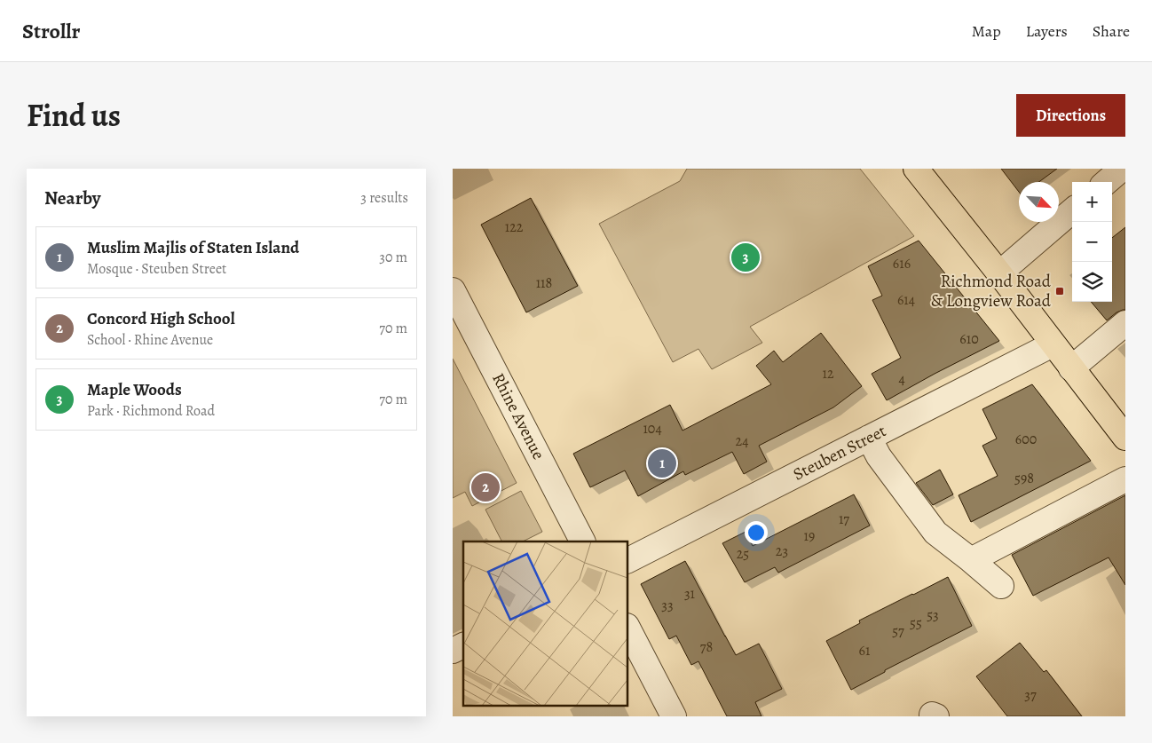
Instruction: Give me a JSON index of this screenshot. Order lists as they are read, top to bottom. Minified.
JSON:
{"streets":{"street":["Rhine Avenue","Steuben Street"]},"places":{"transit":["Richmond Road & Longview Road"]},"house_numbers":["122","616","118","614","610","12","4","104","600","24","598","17","19","23","25","31","33","53","55","57","78","61","37"],"north":"bottom right","page":{"header":"Strollr","nav":["Map","Layers","Share"],"title":"Find us","buttons":"Directions","heading":["Nearby","3 results"],"map_buttons":["+","−"],"list":[{"mark":"1","name":"Muslim Majlis of Staten Island","note":"Mosque · Steuben Street","value":"30 m"},{"mark":"2","name":"Concord High School","note":"School · Rhine Avenue","value":"70 m"},{"mark":"3","name":"Maple Woods","note":"Park · Richmond Road","value":"70 m"}],"pins":["3","1","2"]}}
